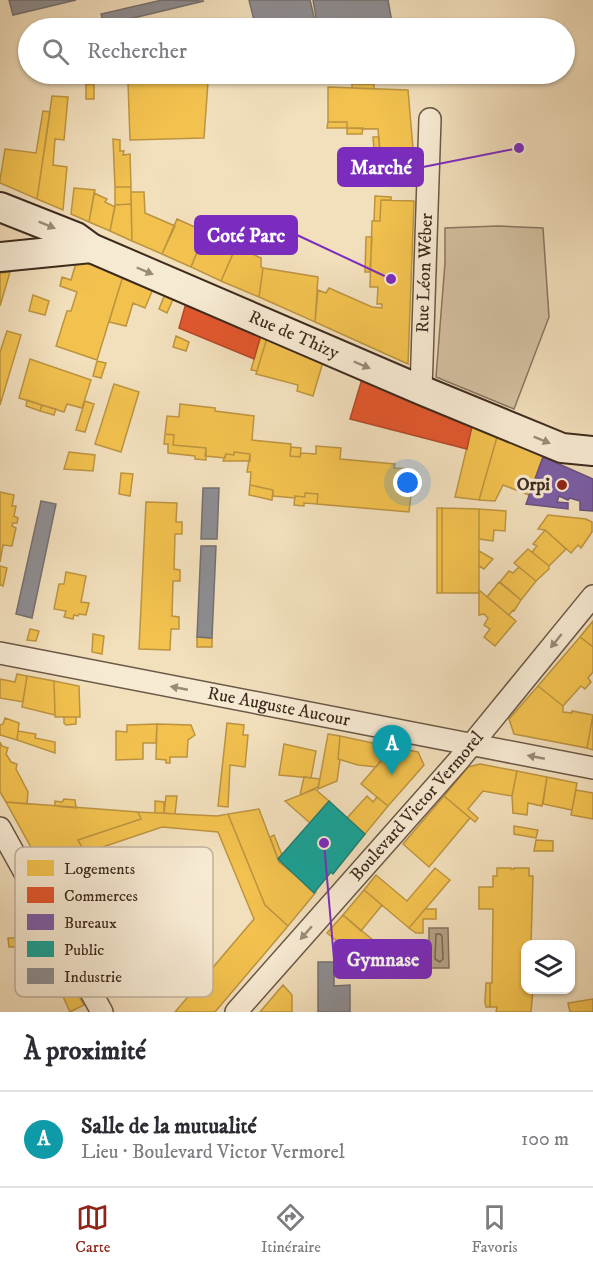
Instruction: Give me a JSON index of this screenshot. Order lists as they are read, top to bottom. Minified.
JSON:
{"streets":{"main road":["Rue de Thizy"],"street":["Rue Léon Wéber","Rue Auguste Aucour","Boulevard Victor Vermorel"]},"crossings":[["Rue Léon Wéber","Rue de Thizy"],["Rue Auguste Aucour","Boulevard Victor Vermorel"]],"one_way":["Rue de Thizy","Rue Auguste Aucour","Boulevard Victor Vermorel"],"places":["Marché","Coté Parc","Orpi","Gymnase"],"legend":["Logements","Commerces","Bureaux","Public","Industrie"],"page":{"search":"Rechercher","pins":"A","heading":"À proximité","list":[{"mark":"A","name":"Salle de la mutualité","note":"Lieu · Boulevard Victor Vermorel","value":"100 m"}],"nav":["Carte","Itinéraire","Favoris"]}}
